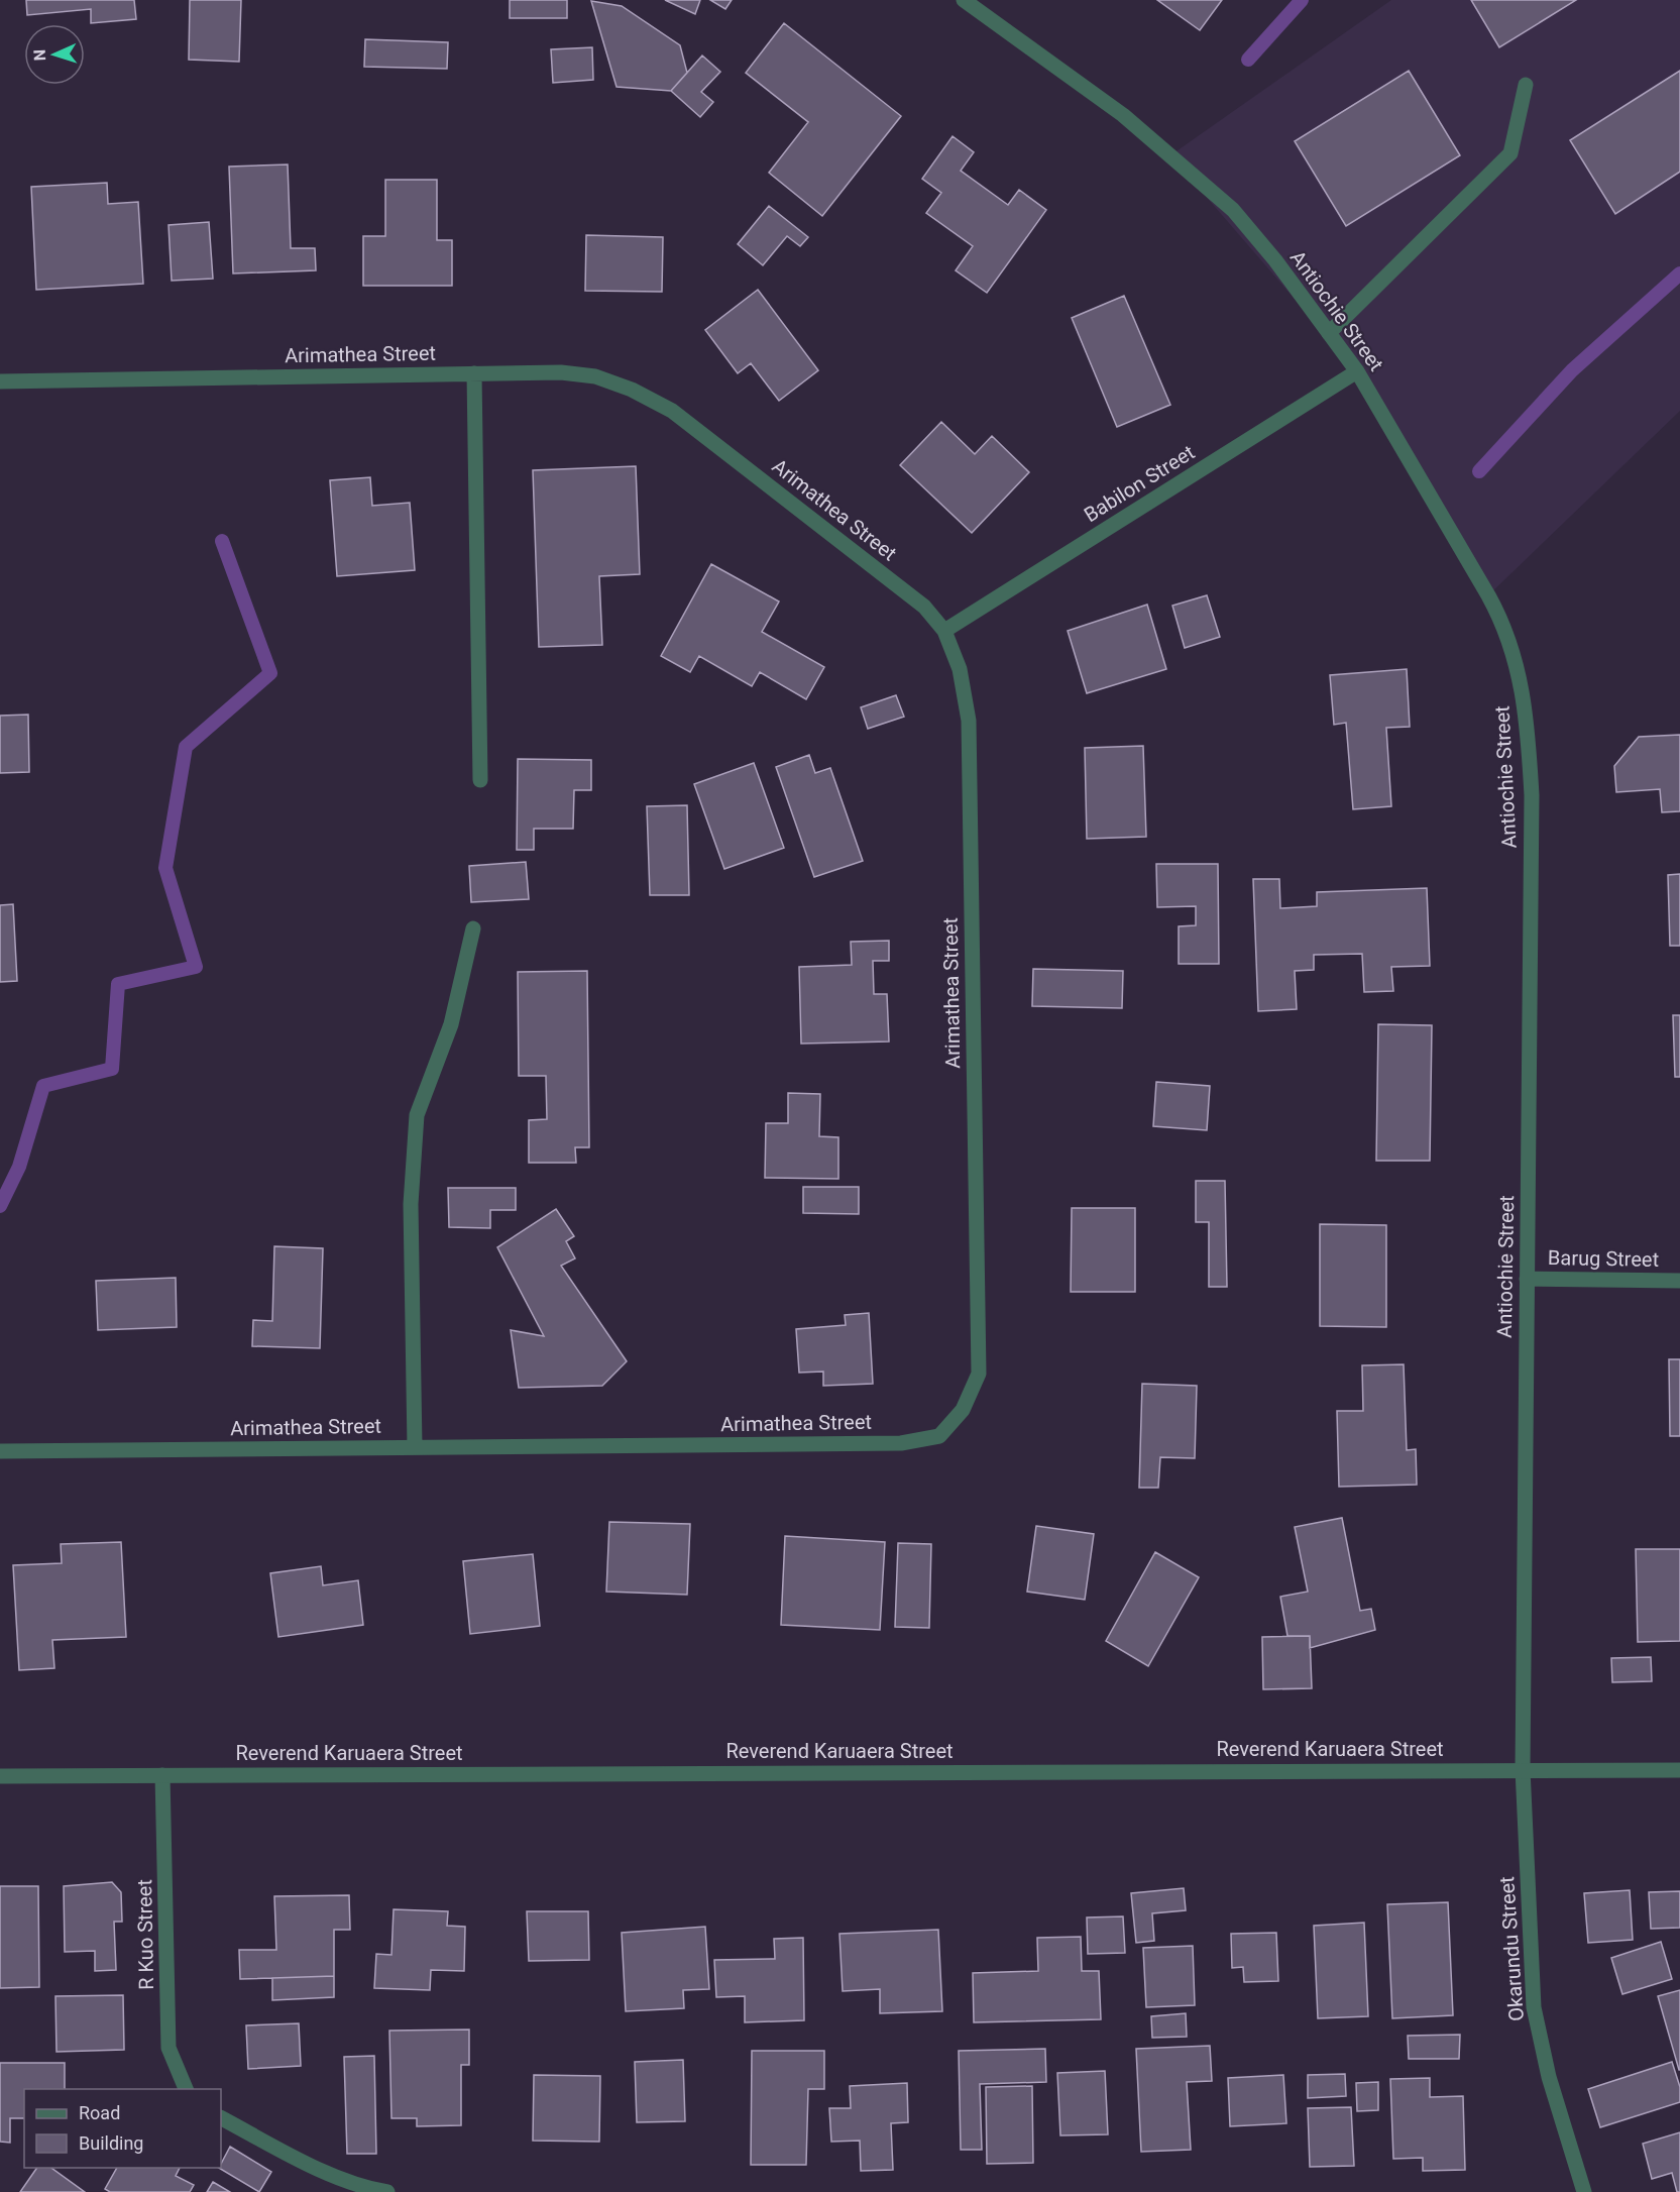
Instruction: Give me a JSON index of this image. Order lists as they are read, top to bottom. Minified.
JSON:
{"streets":{"street":["Antiochie Street","Arimathea Street","Babilon Street","Barug Street","Reverend Karuaera Street","R Kuo Street","Okarundu Street"]},"crossings":[["Antiochie Street","Babilon Street"],["Antiochie Street","Barug Street"],["Antiochie Street","Reverend Karuaera Street"],["Antiochie Street","Okarundu Street"],["Arimathea Street","Babilon Street"],["Reverend Karuaera Street","R Kuo Street"],["Reverend Karuaera Street","Okarundu Street"]],"legend":["Road","Building"],"north":"left"}
